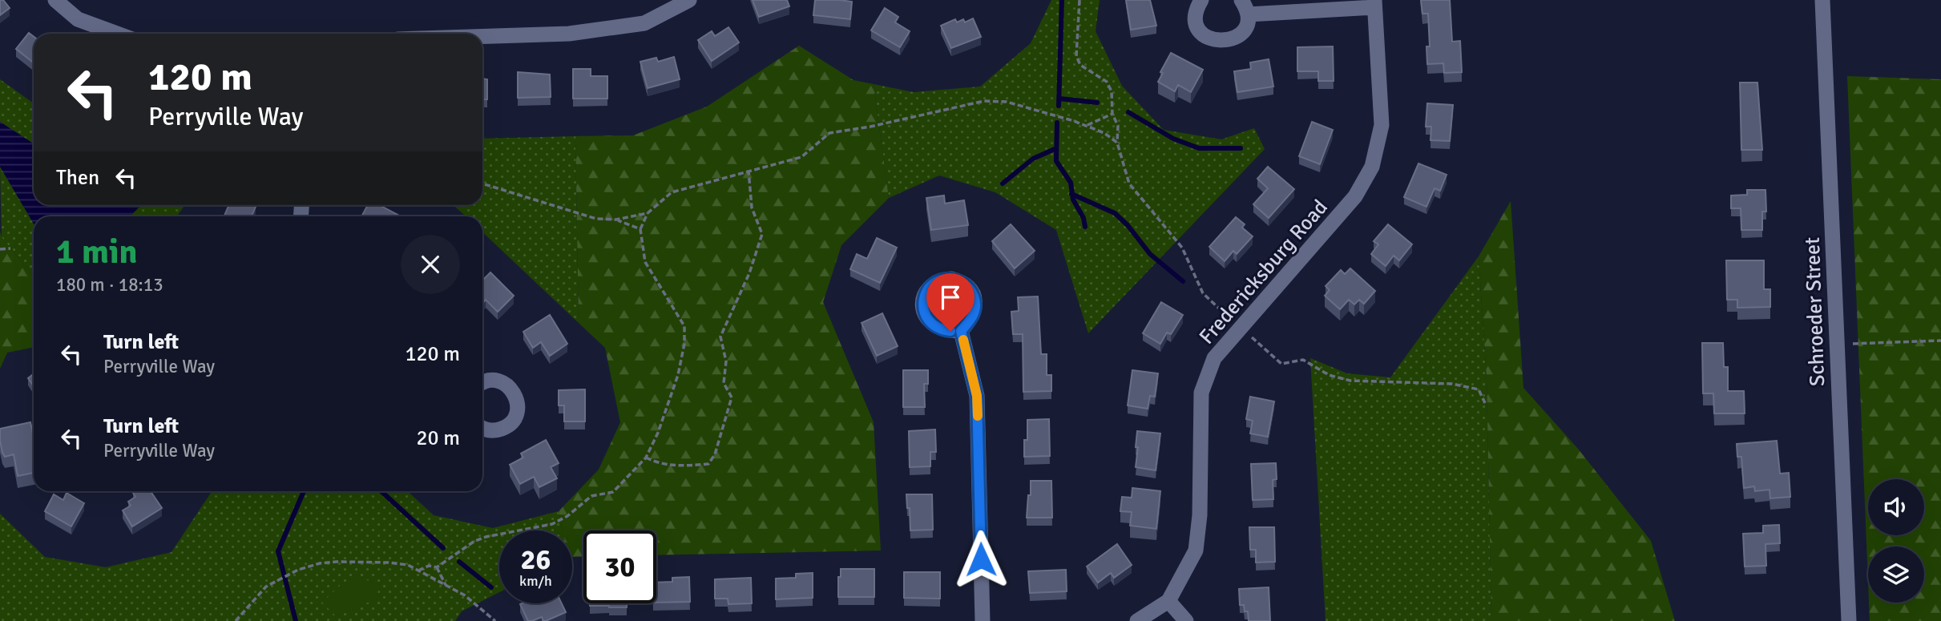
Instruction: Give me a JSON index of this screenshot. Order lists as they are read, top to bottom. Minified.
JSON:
{"streets":{"street":["Fredericksburg Road","Schroeder Street"]},"page":{"turn":["120 m","Perryville Way"],"then":"Then","heading":["1 min","180 m · 18:13"],"list":[{"name":"Turn left","note":"Perryville Way","value":"120 m"},{"name":"Turn left","note":"Perryville Way","value":"20 m"}],"speed":"26 km/h","limit":"30"}}
